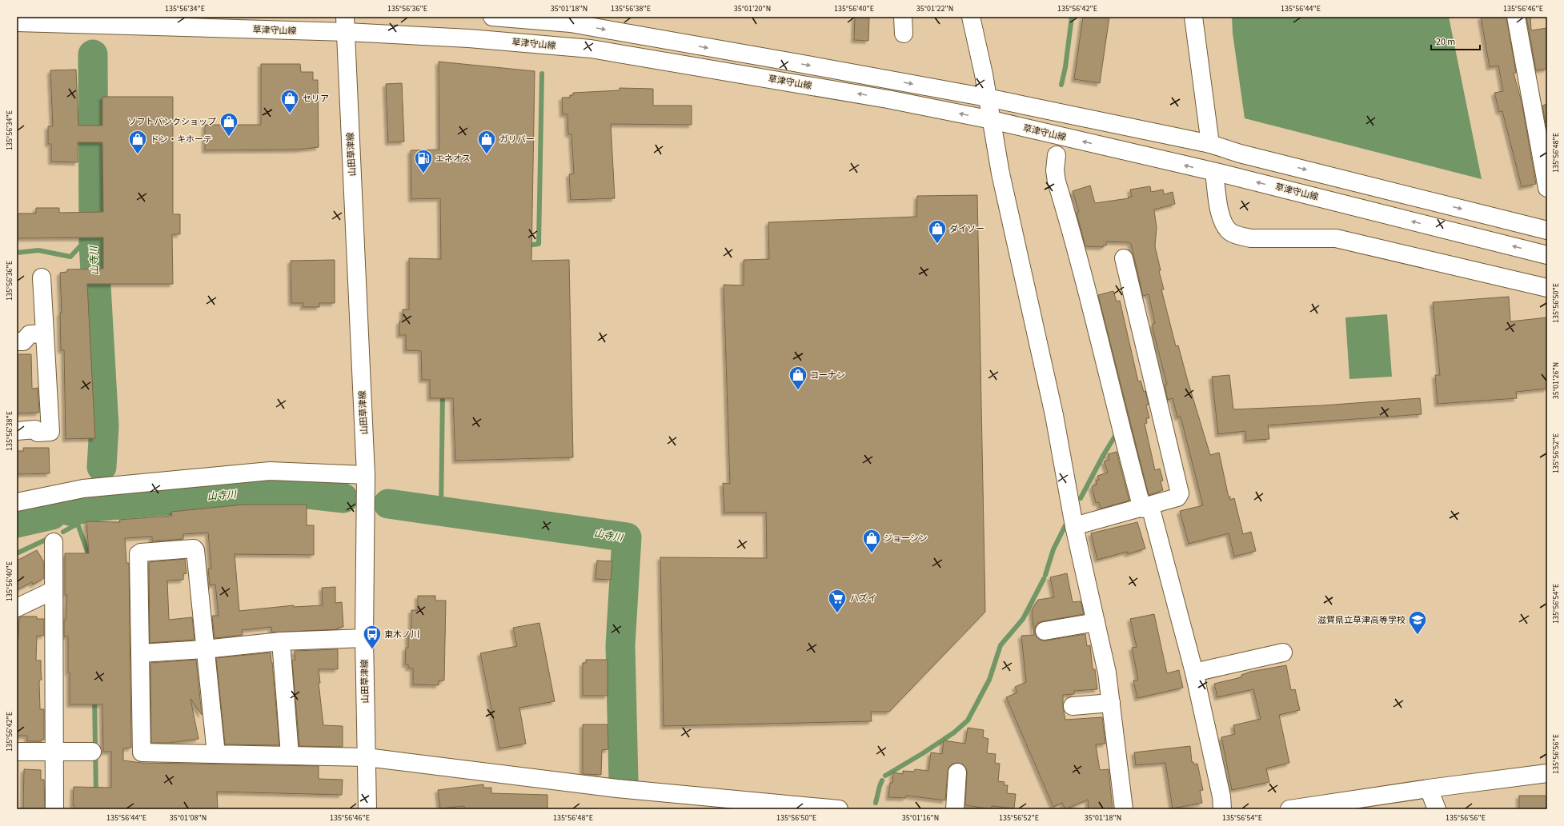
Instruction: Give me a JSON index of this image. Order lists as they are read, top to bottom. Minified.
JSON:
{"streets":{"street":["草津守山線","山田草津線"]},"crossings":[["草津守山線","山田草津線"]],"water":["山寺川"],"places":{"shop":["セリア","ソフトバンクショップ","ドン・キホーテ","ガリバー","ダイソー","コーナン","ジョーシン"],"fuel station":["エネオス"],"supermarket":["ハズイ"],"school or university":["滋賀県立草津高等学校"],"bus stop":["東木ノ川"]},"scale_bar":"20 m","coordinates":["135°56'34\"E","135°56'36\"E","35°01'18\"N","135°56'38\"E","35°01'20\"N","135°56'40\"E","35°01'22\"N","135°56'42\"E","135°56'44\"E","135°56'46\"E","135°56'48\"E","135°56'50\"E","35°01'26\"N","135°56'52\"E","135°56'54\"E","135°56'56\"E","35°01'08\"N","35°01'16\"N"]}
